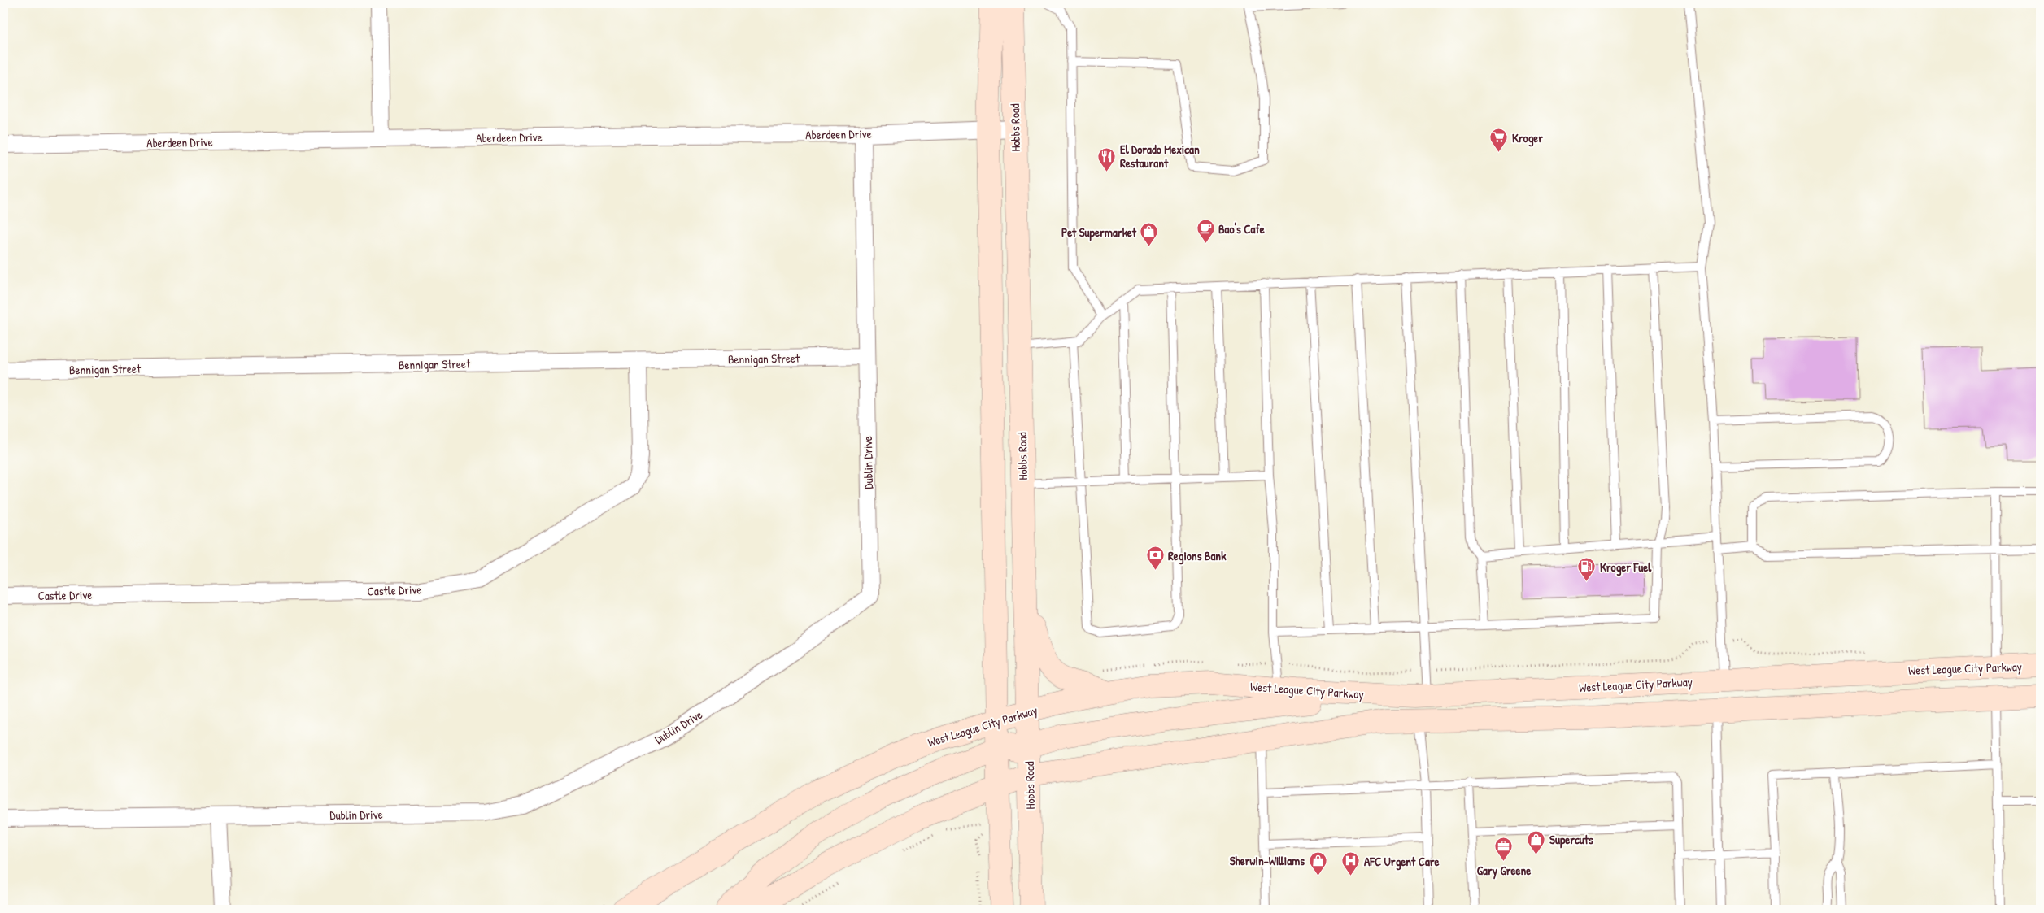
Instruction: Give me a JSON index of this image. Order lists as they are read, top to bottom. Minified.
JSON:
{"streets":{"main road":["Hobbs Road","West League City Parkway"],"street":["Aberdeen Drive","Bennigan Street","Dublin Drive","Castle Drive"]},"crossings":[["Hobbs Road","Aberdeen Drive"],["Hobbs Road","West League City Parkway"],["Aberdeen Drive","Dublin Drive"],["Bennigan Street","Dublin Drive"],["Bennigan Street","Castle Drive"]],"places":{"supermarket":["Kroger"],"restaurant":["El Dorado Mexican Restaurant"],"cafe":["Bao's Cafe"],"shop":["Pet Supermarket","Supercuts","Sherwin-Williams"],"bank":["Regions Bank"],"fuel station":["Kroger Fuel"],"office":["Gary Greene"],"hospital":["AFC Urgent Care"]}}
